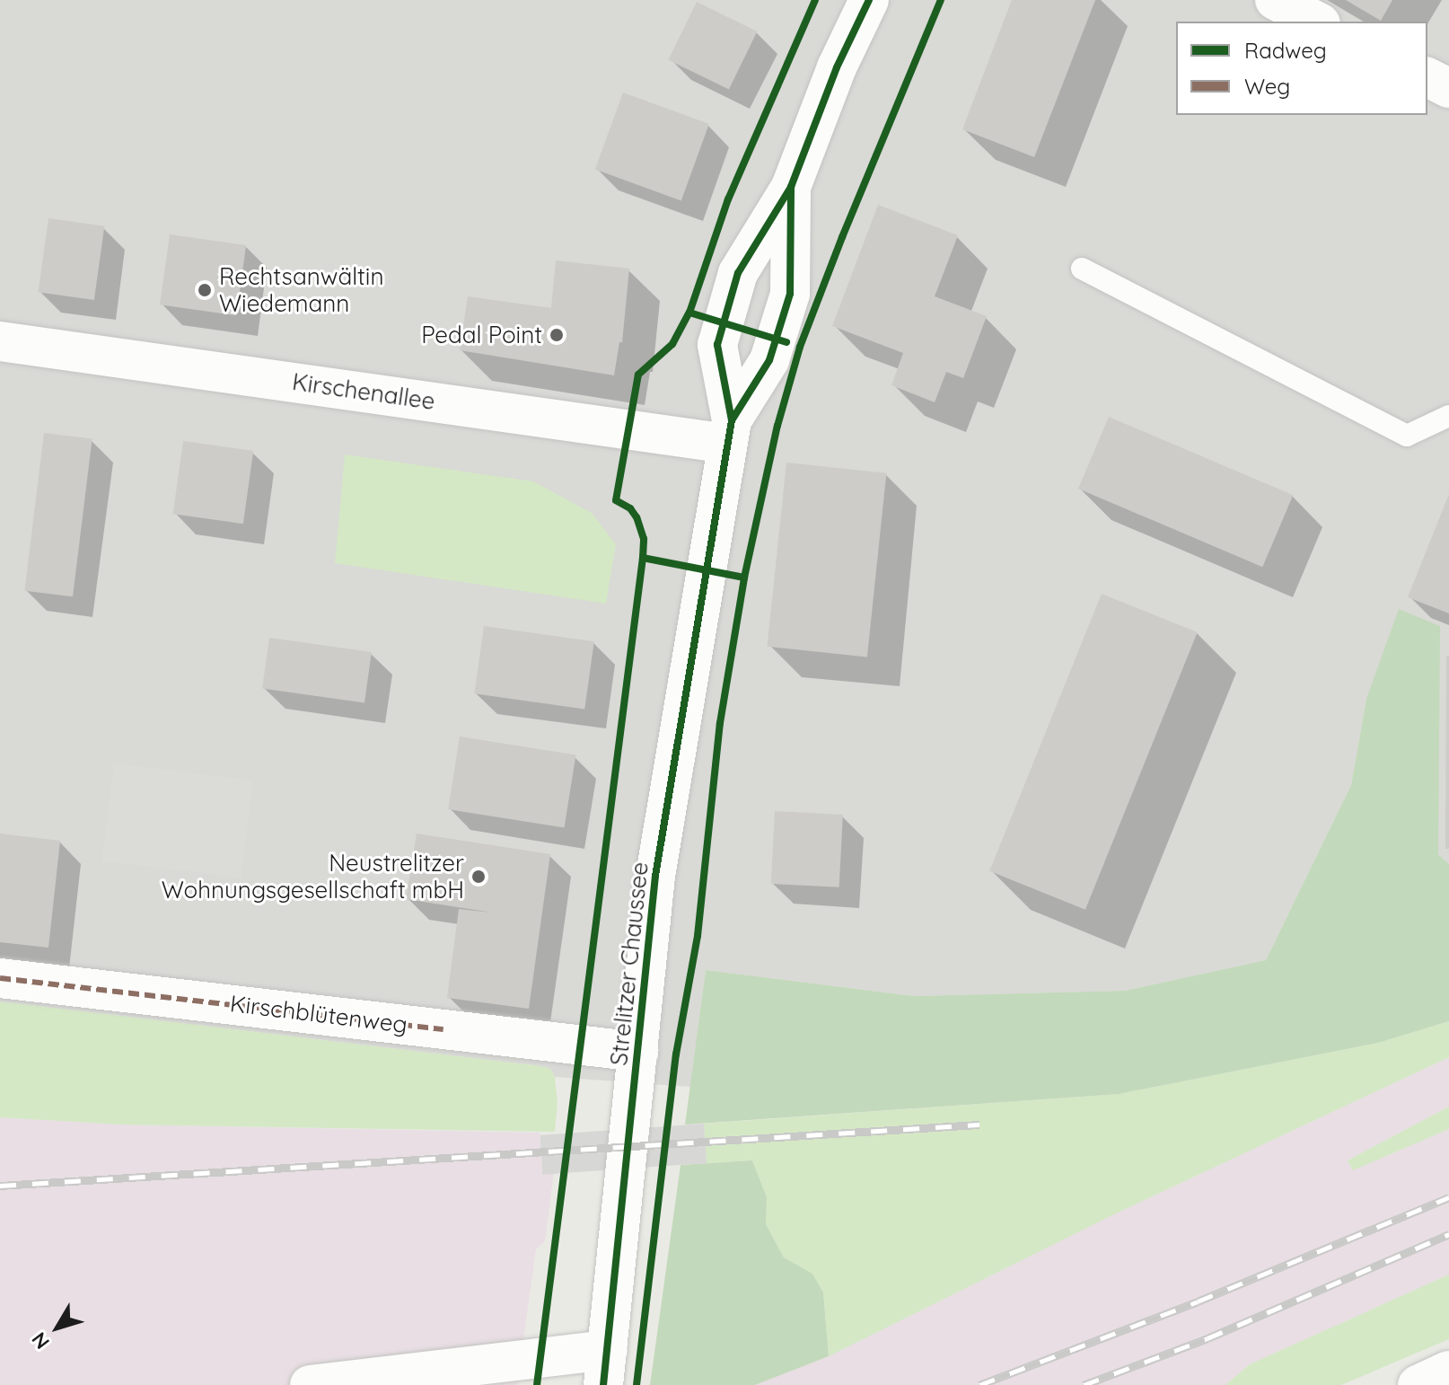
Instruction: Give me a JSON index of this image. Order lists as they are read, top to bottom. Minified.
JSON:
{"streets":{"street":["Kirschenallee","Strelitzer Chaussee","Kirschblütenweg"]},"crossings":[["Kirschenallee","Strelitzer Chaussee"],["Strelitzer Chaussee","Kirschblütenweg"]],"places":["Rechtsanwältin Wiedemann","Pedal Point","Neustrelitzer Wohnungsgesellschaft mbH"],"legend":["Radweg","Weg"],"north":"bottom left"}
